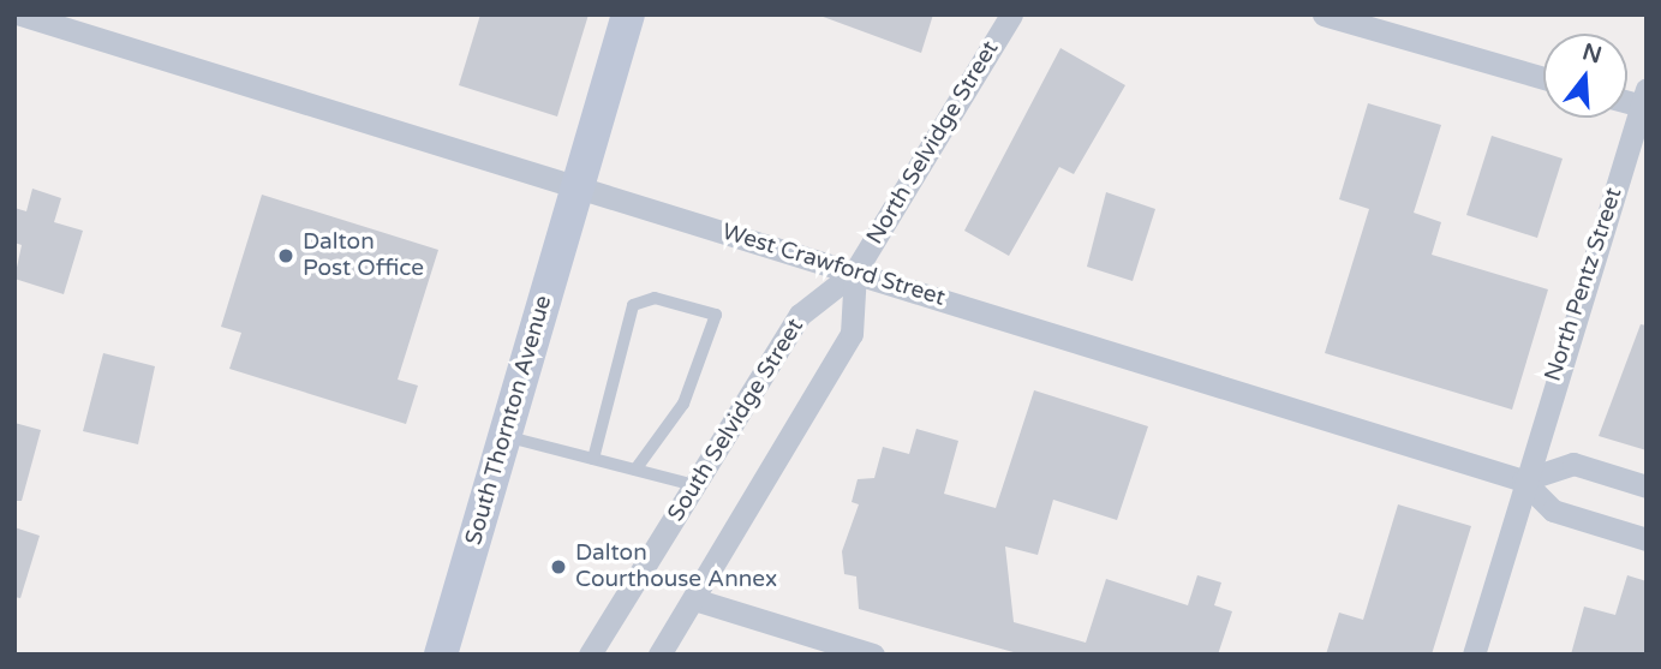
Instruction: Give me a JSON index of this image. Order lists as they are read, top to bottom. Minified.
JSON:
{"streets":{"main road":["South Thornton Avenue"],"street":["North Selvidge Street","West Crawford Street","North Pentz Street","South Selvidge Street"]},"crossings":[["North Selvidge Street","West Crawford Street"],["North Selvidge Street","South Selvidge Street"],["West Crawford Street","North Pentz Street"],["West Crawford Street","South Thornton Avenue"],["West Crawford Street","South Selvidge Street"]],"places":["Dalton Post Office","Dalton Courthouse Annex"],"north":"top"}
